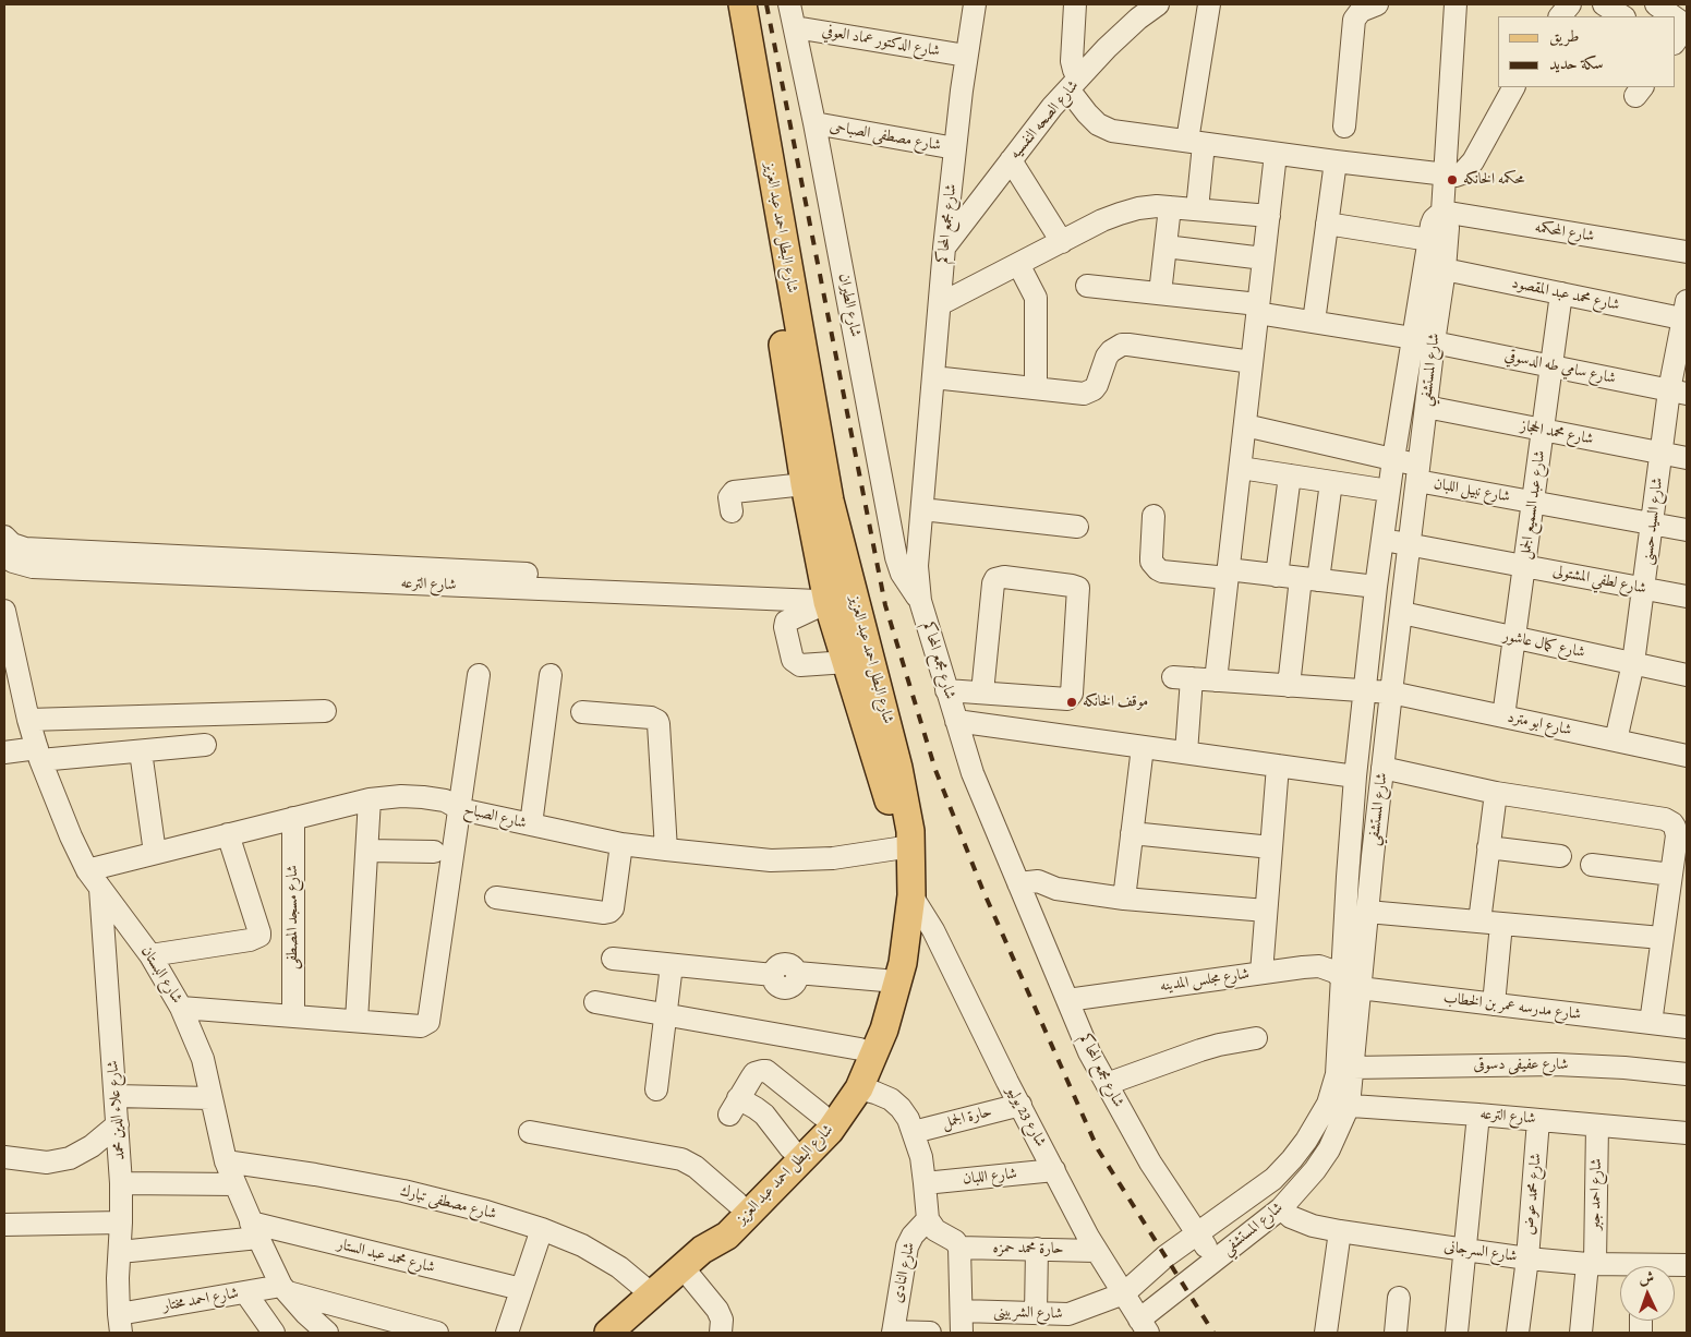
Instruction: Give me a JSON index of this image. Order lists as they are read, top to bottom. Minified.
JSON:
{"streets":{"main road":["شارع البطل احمد عبد العزيز"],"street":["شارع الدكتور عماد العوفي","شارع الصحه النفسيه","شارع مصطفى الصباحى","شارع مجمع المحاكم","شارع المحكمه","شارع محمد عبد المقصود","شارع الطيران","شارع سامي طه الدسوقي","شارع المستشفي","شارع محمد الحجاز","شارع نبيل اللبان","شارع عبد السميع الجمل","شارع السيد حسنى","شارع لطفي المشتولى","شارع الترعه","شارع كمال عاشور","شارع ابو مترد","شارع الصباح","شارع مسجد المصطفى","شارع البستان","شارع مجلس المدينه","شارع مدرسه عمر بن الخطاب","شارع عفيفى دسوقى","شارع علاء الدين محمد","شارع 23 يوليو","حارة الجمل","شارع اللبان","شارع محمد عوض","شارع احمد جبر","شارع مصطفى تبارك","حارة محمد حمزه","شارع السرجانى","شارع محمد عبد الستار","شارع النادى","شارع احمد مختار","شارع الشربينى"]},"crossings":[["شارع الدكتور عماد العوفي","شارع مجمع المحاكم"],["شارع الدكتور عماد العوفي","شارع الطيران"],["شارع الصحه النفسيه","شارع مجمع المحاكم"],["شارع مصطفى الصباحى","شارع مجمع المحاكم"],["شارع مصطفى الصباحى","شارع الطيران"],["شارع مجمع المحاكم","شارع الطيران"],["شارع مجمع المحاكم","شارع المستشفي"],["شارع مجمع المحاكم","شارع مجلس المدينه"],["شارع البطل احمد عبد العزيز","شارع الترعه"],["شارع البطل احمد عبد العزيز","شارع الصباح"],["شارع البطل احمد عبد العزيز","شارع 23 يوليو"],["شارع البطل احمد عبد العزيز","شارع مصطفى تبارك"],["شارع المحكمه","شارع المستشفي"],["شارع محمد عبد المقصود","شارع المستشفي"],["شارع محمد عبد المقصود","شارع عبد السميع الجمل"],["شارع محمد عبد المقصود","شارع السيد حسنى"],["شارع سامي طه الدسوقي","شارع المستشفي"],["شارع سامي طه الدسوقي","شارع عبد السميع الجمل"],["شارع سامي طه الدسوقي","شارع السيد حسنى"],["شارع المستشفي","شارع محمد الحجاز"],["شارع المستشفي","شارع نبيل اللبان"],["شارع المستشفي","شارع لطفي المشتولى"],["شارع المستشفي","شارع الترعه"],["شارع المستشفي","شارع كمال عاشور"],["شارع المستشفي","شارع ابو مترد"],["شارع المستشفي","شارع مجلس المدينه"],["شارع المستشفي","شارع مدرسه عمر بن الخطاب"],["شارع المستشفي","شارع عفيفى دسوقى"],["شارع المستشفي","شارع 23 يوليو"],["شارع المستشفي","شارع السرجانى"],["شارع المستشفي","شارع الشربينى"],["شارع محمد الحجاز","شارع عبد السميع الجمل"],["شارع محمد الحجاز","شارع السيد حسنى"],["شارع نبيل اللبان","شارع عبد السميع الجمل"],["شارع نبيل اللبان","شارع السيد حسنى"],["شارع عبد السميع الجمل","شارع لطفي المشتولى"],["شارع عبد السميع الجمل","شارع كمال عاشور"],["شارع عبد السميع الجمل","شارع ابو مترد"],["شارع السيد حسنى","شارع لطفي المشتولى"],["شارع السيد حسنى","شارع كمال عاشور"],["شارع السيد حسنى","شارع ابو مترد"],["شارع الترعه","شارع محمد عوض"],["شارع الترعه","شارع احمد جبر"],["شارع الصباح","شارع مسجد المصطفى"],["شارع الصباح","شارع البستان"],["شارع البستان","شارع علاء الدين محمد"],["شارع البستان","شارع مصطفى تبارك"],["شارع البستان","شارع محمد عبد الستار"],["شارع البستان","شارع احمد مختار"],["شارع مجلس المدينه","شارع مدرسه عمر بن الخطاب"],["شارع علاء الدين محمد","شارع محمد عبد الستار"],["شارع علاء الدين محمد","شارع احمد مختار"],["شارع 23 يوليو","حارة الجمل"],["شارع 23 يوليو","شارع اللبان"],["شارع 23 يوليو","حارة محمد حمزه"],["شارع 23 يوليو","شارع الشربينى"],["شارع محمد عوض","شارع السرجانى"],["شارع احمد جبر","شارع السرجانى"]],"places":["محكمه الخانكه","موقف الخانكه"],"legend":["طريق","سكة حديد"],"north":"top"}
